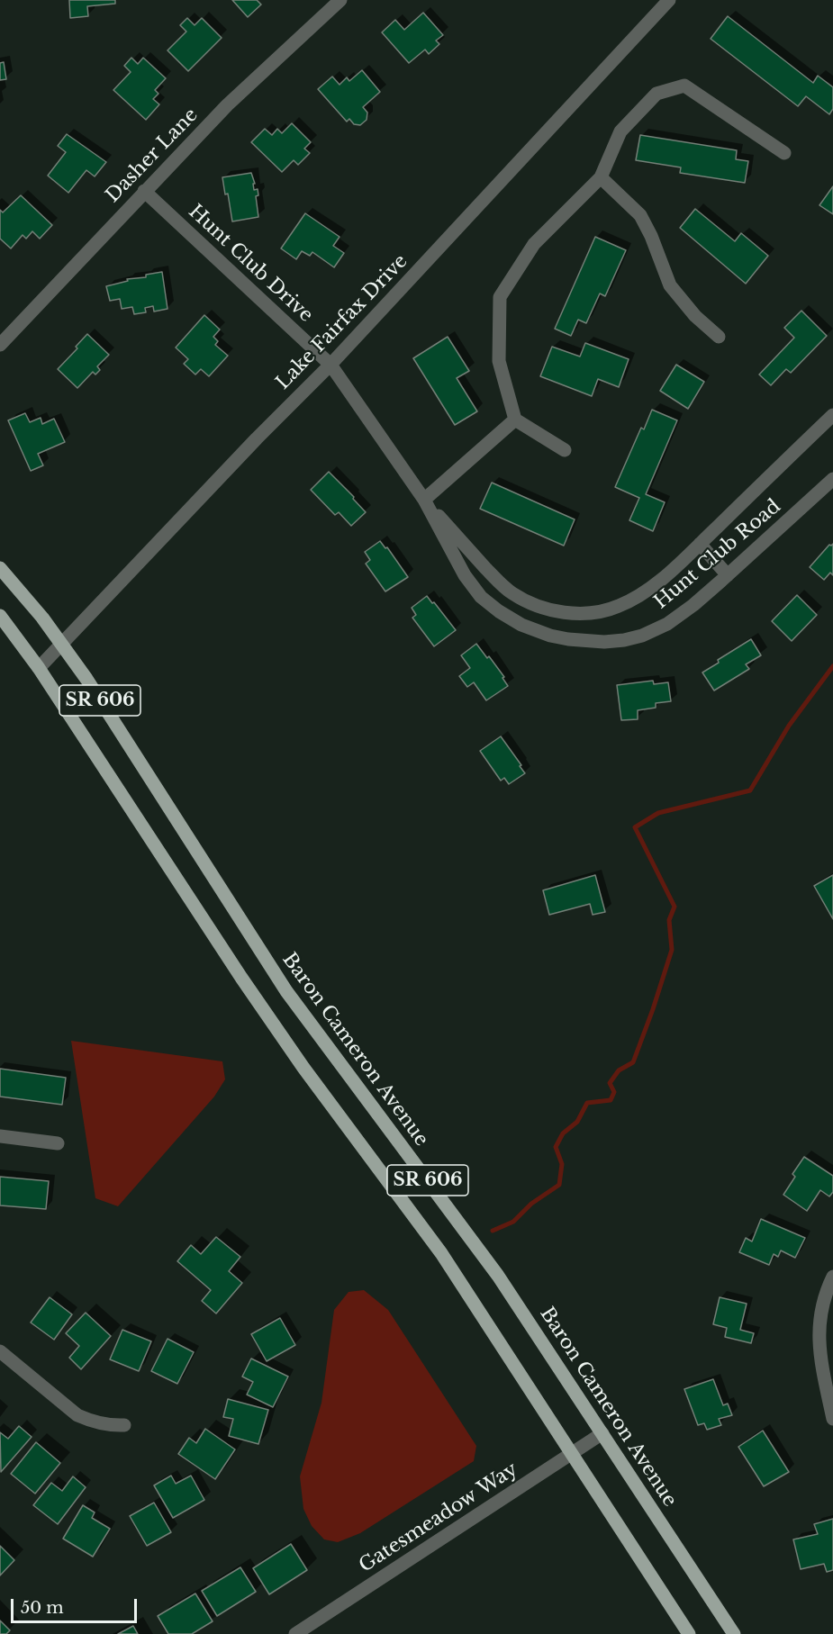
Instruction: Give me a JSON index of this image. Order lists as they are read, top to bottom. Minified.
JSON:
{"streets":{"main road":["SR 606","Baron Cameron Avenue"],"street":["Dasher Lane","Hunt Club Drive","Lake Fairfax Drive","Hunt Club Road","Gatesmeadow Way"]},"crossings":[["Dasher Lane","Hunt Club Drive"],["Hunt Club Drive","Lake Fairfax Drive"],["Hunt Club Drive","Hunt Club Road"],["Lake Fairfax Drive","Hunt Club Road"],["Lake Fairfax Drive","SR 606"],["Lake Fairfax Drive","Baron Cameron Avenue"],["SR 606","Gatesmeadow Way"],["Baron Cameron Avenue","Gatesmeadow Way"]],"scale_bar":"50 m"}
